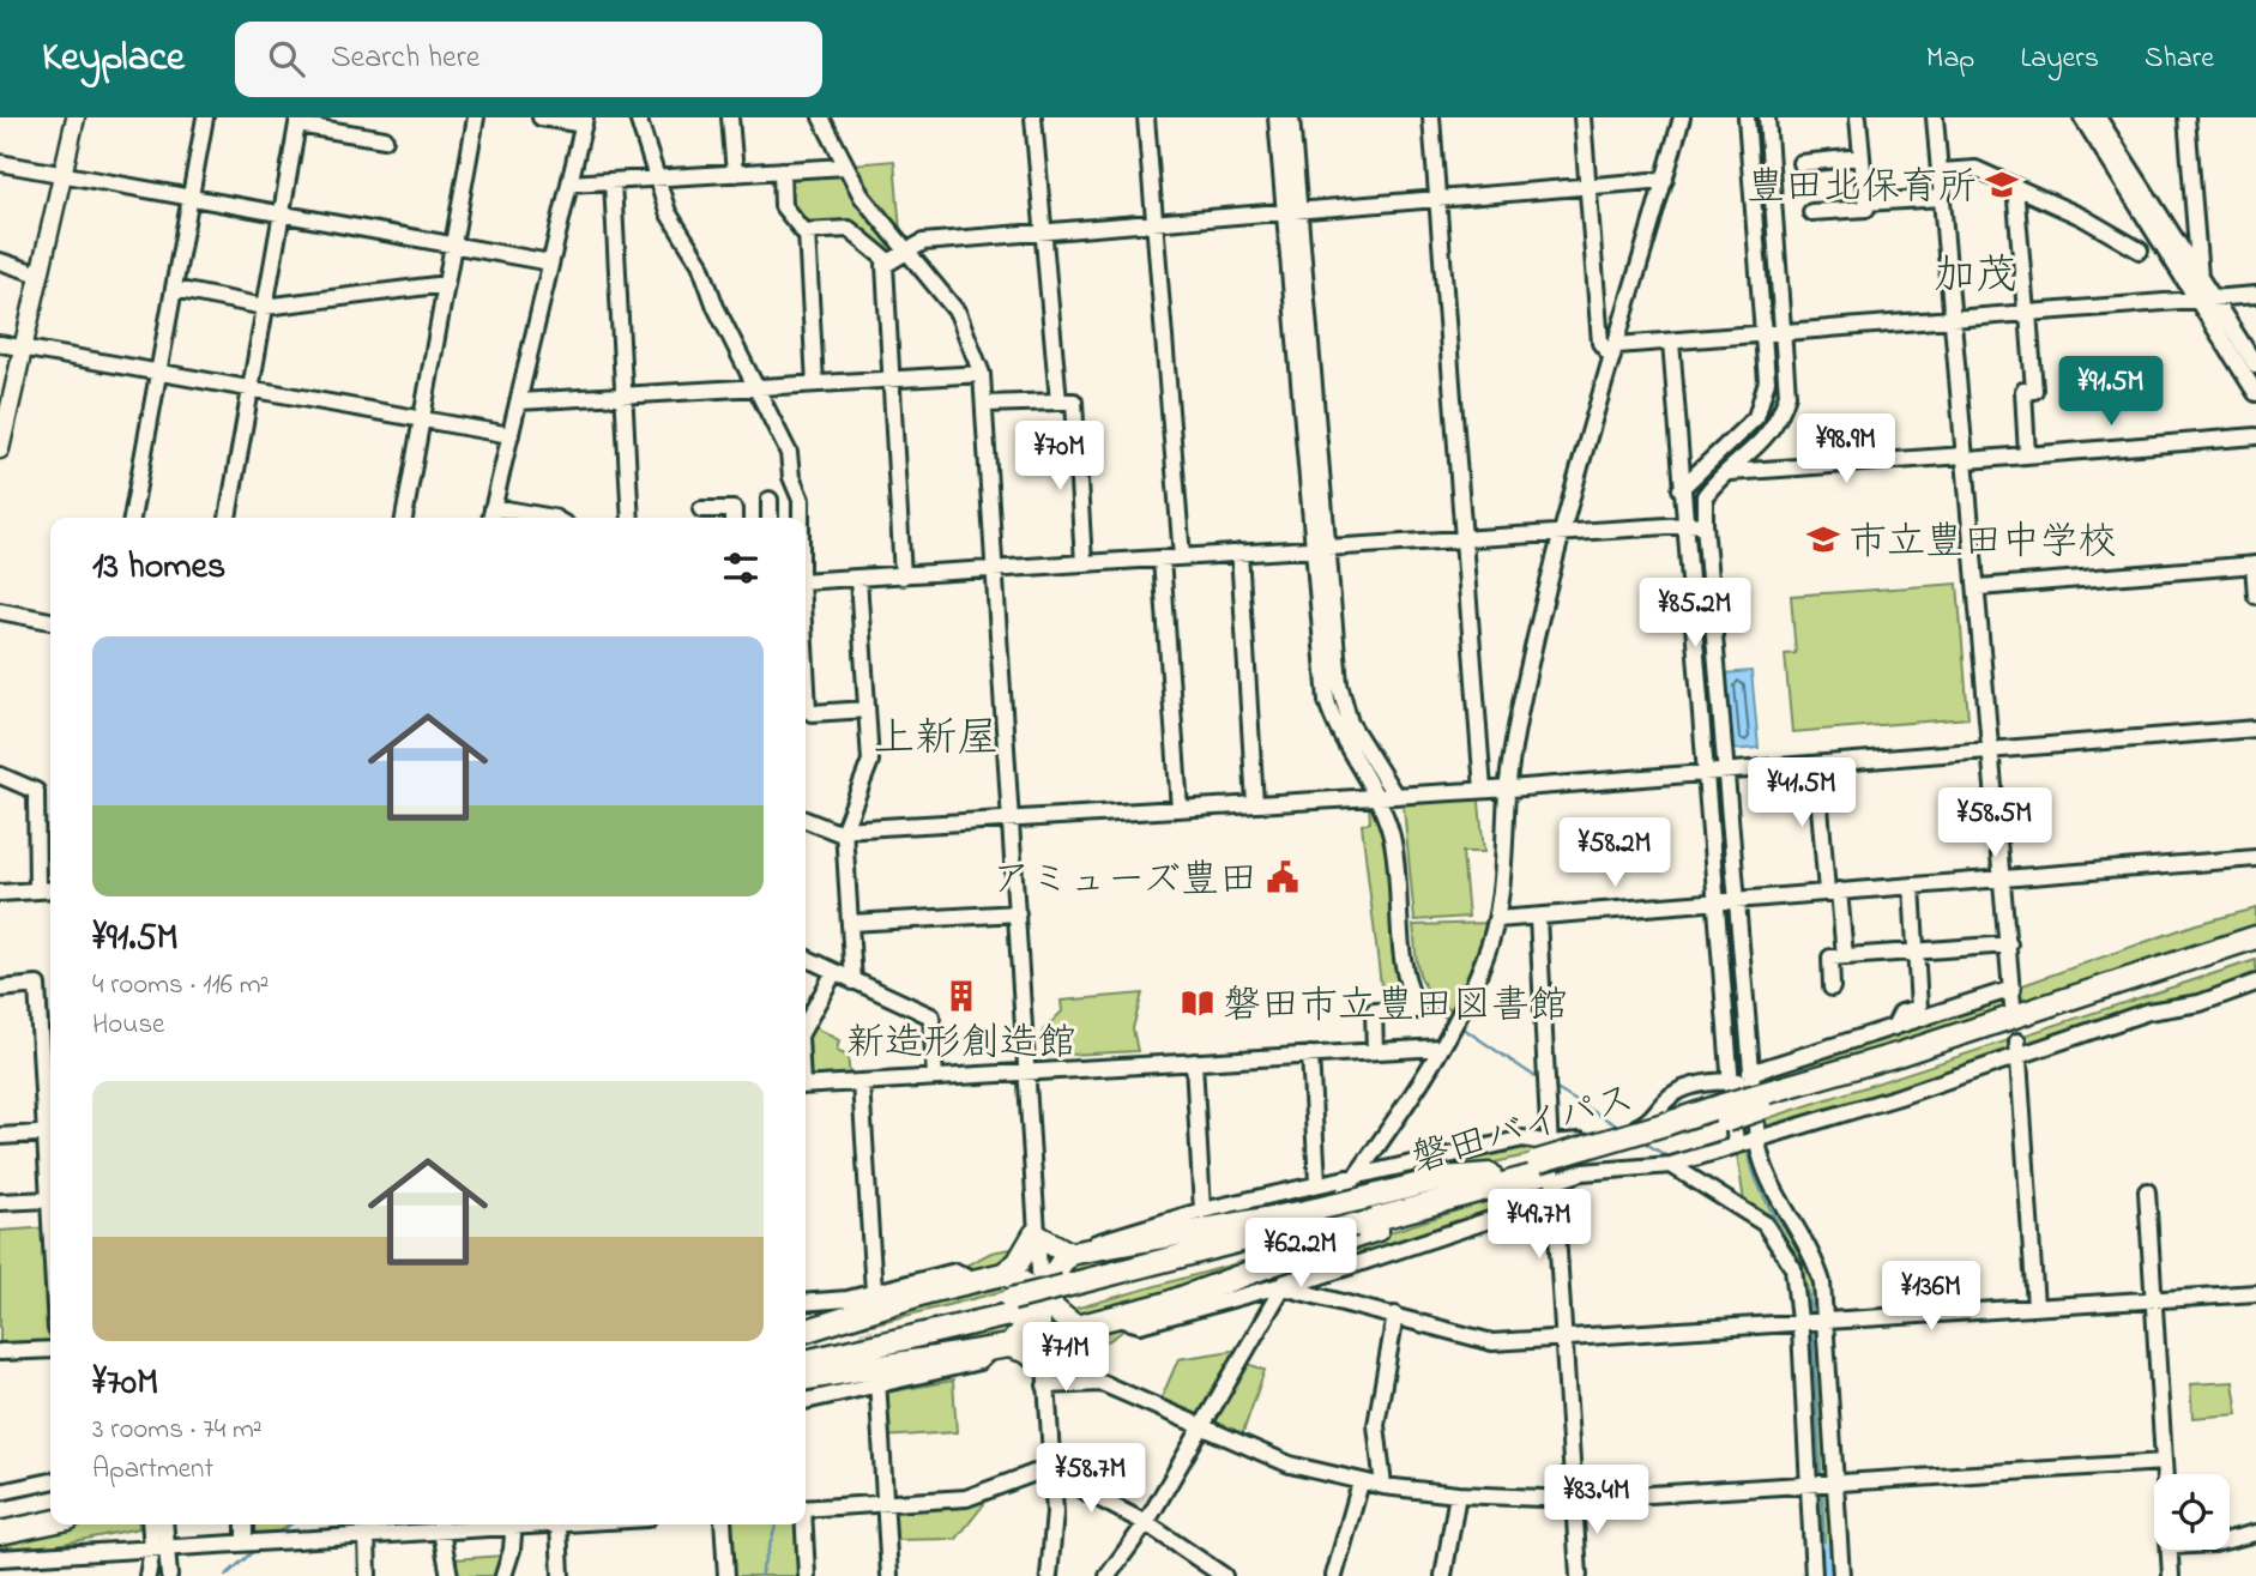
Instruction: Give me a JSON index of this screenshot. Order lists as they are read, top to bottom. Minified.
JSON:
{"streets":{"highway":["磐田バイパス"]},"districts":["加茂","上新屋"],"places":{"school or university":["豊田北保育所","市立豊田中学校"],"public building":["アミューズ豊田"],"building":["新造形創造館"],"library":["磐田市立豊田図書館"]},"page":{"header":"Keyplace","search":"Search here","nav":["Map","Layers","Share"],"price":["¥91.5M","¥98.9M","¥70M","¥85.2M","¥41.5M","¥58.5M","¥58.2M","¥49.7M","¥62.2M","¥136M","¥71M","¥58.7M","¥83.4M"],"heading":"13 homes","list":[{"name":"¥91.5M","note":"4 rooms · 116 m² · House"},{"name":"¥70M","note":"3 rooms · 74 m² · Apartment"}]}}
